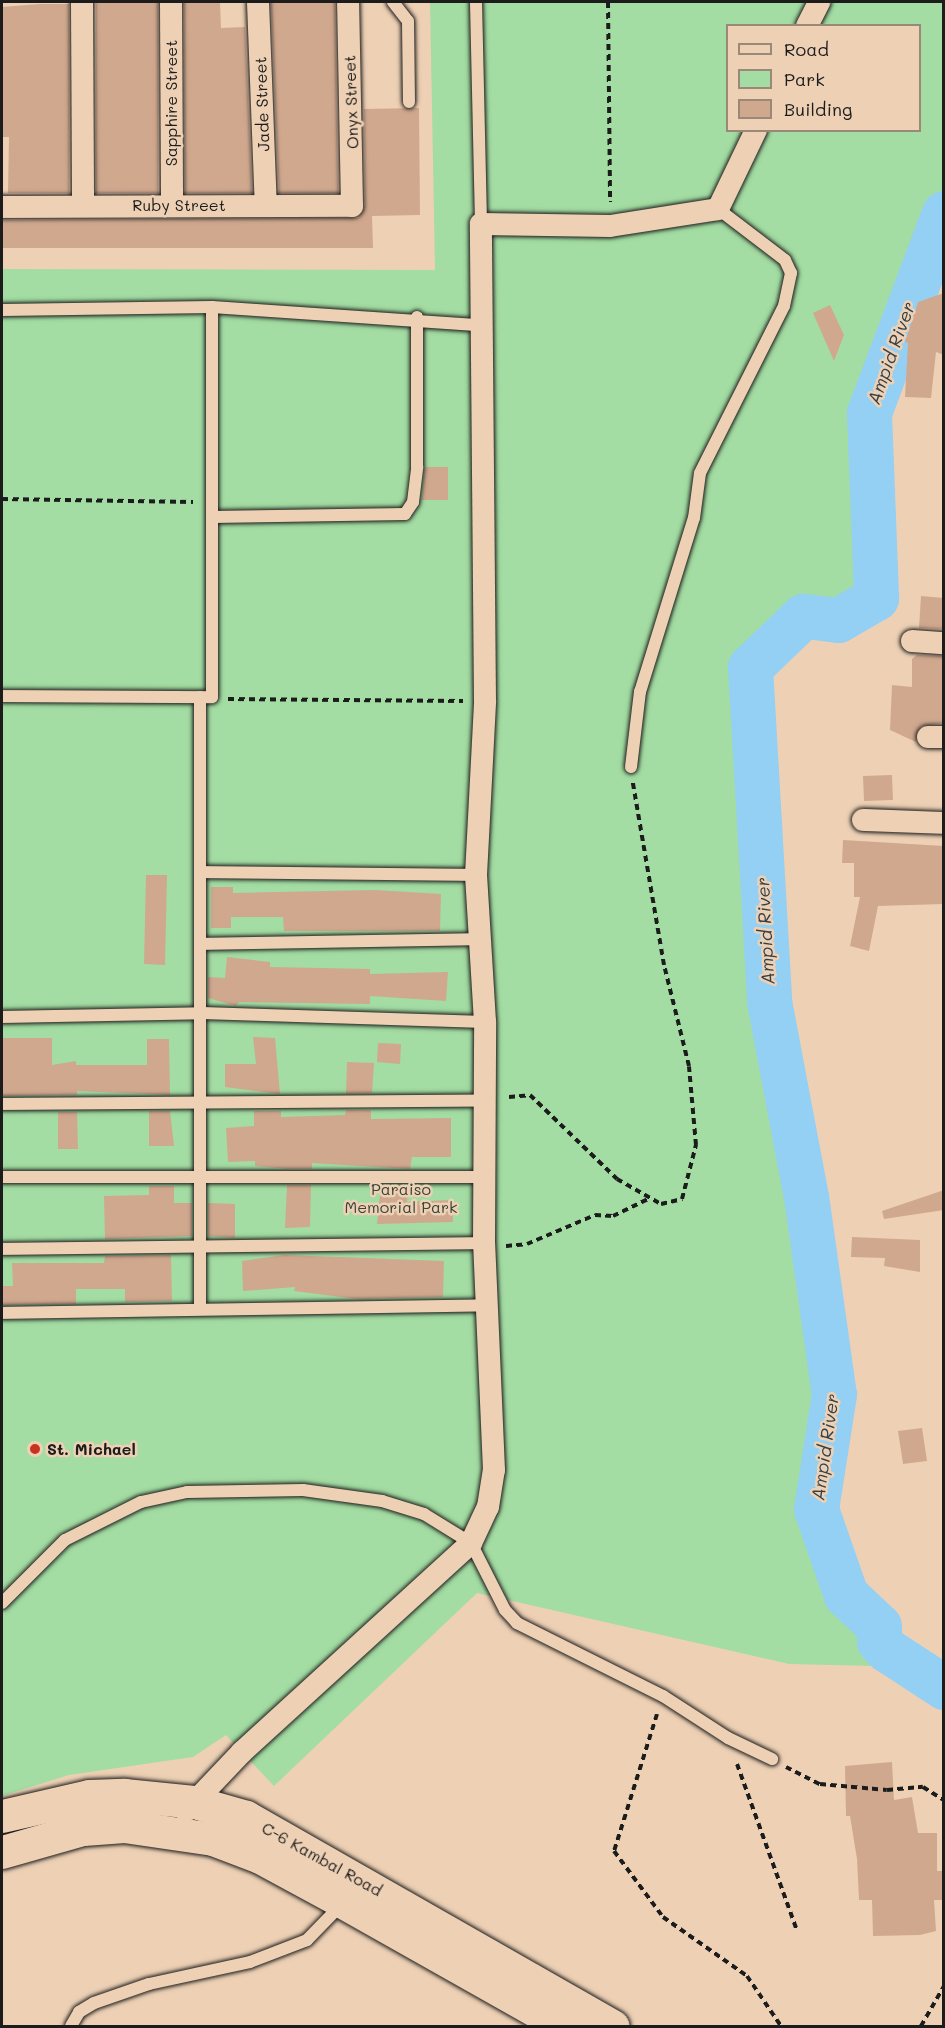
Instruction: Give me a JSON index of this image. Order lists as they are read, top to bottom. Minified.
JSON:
{"streets":{"main road":["C-6 Kambal Road"],"street":["Onyx Street","Sapphire Street","Jade Street","Ruby Street"]},"crossings":[["Onyx Street","Ruby Street"],["Sapphire Street","Ruby Street"],["Jade Street","Ruby Street"]],"water":["Ampid River"],"parks":["Paraiso Memorial Park"],"places":["St. Michael"],"legend":["Road","Park","Building"]}
